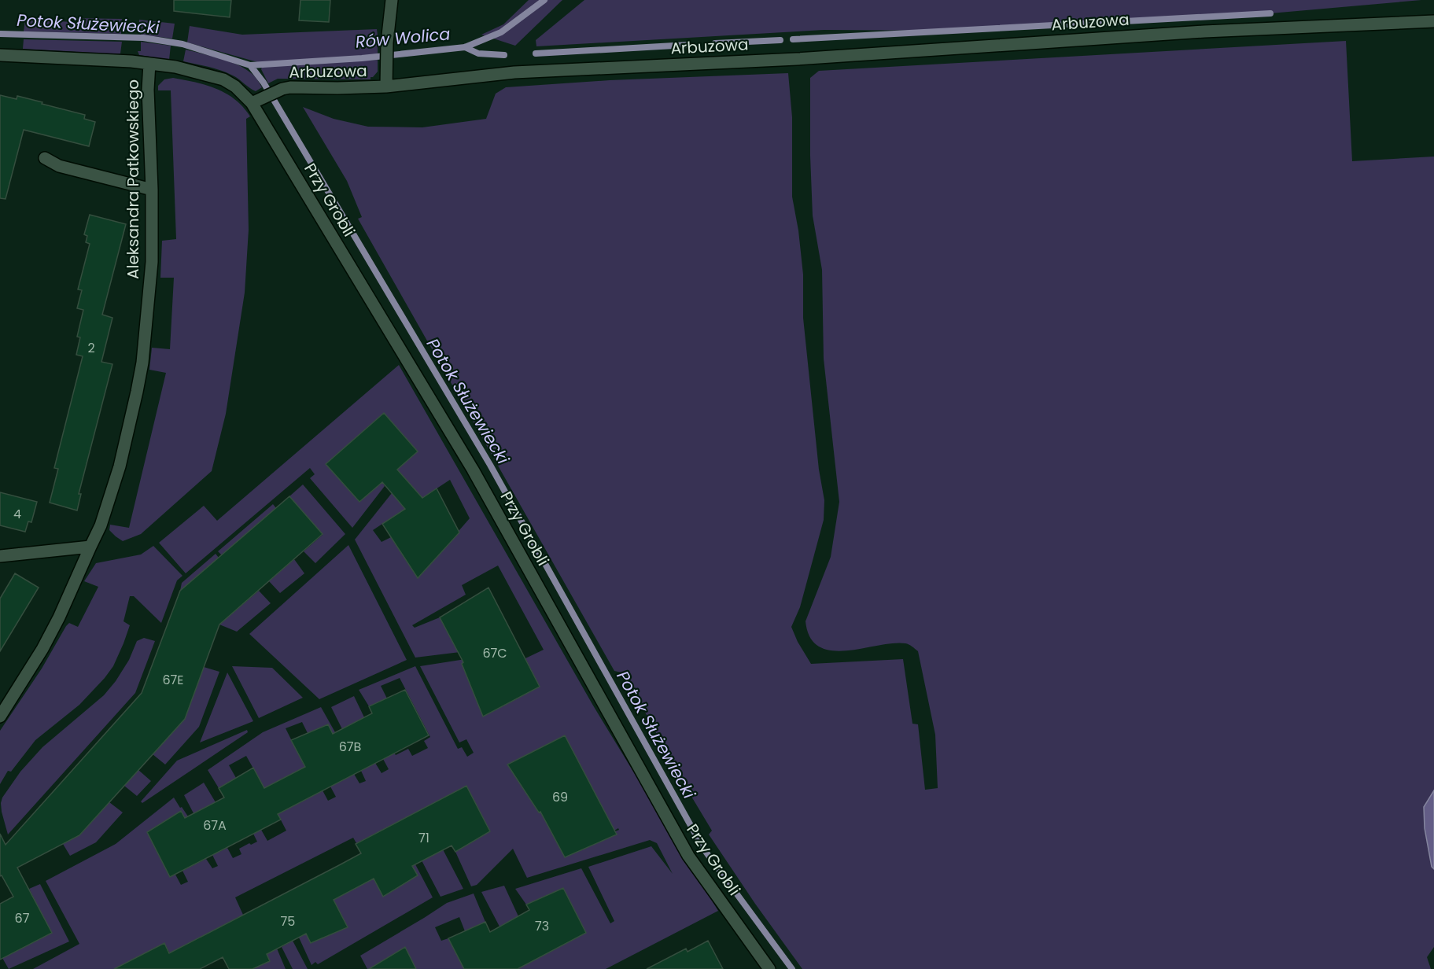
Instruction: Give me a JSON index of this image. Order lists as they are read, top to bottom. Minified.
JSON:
{"streets":{"street":["Arbuzowa","Aleksandra Patkowskiego","Przy Grobli"]},"crossings":[["Arbuzowa","Przy Grobli"]],"water":["Potok Służewiecki","Rów Wolica"],"house_numbers":["2","4","67C","67E","67B","69","67A","71","67","75","73"]}
